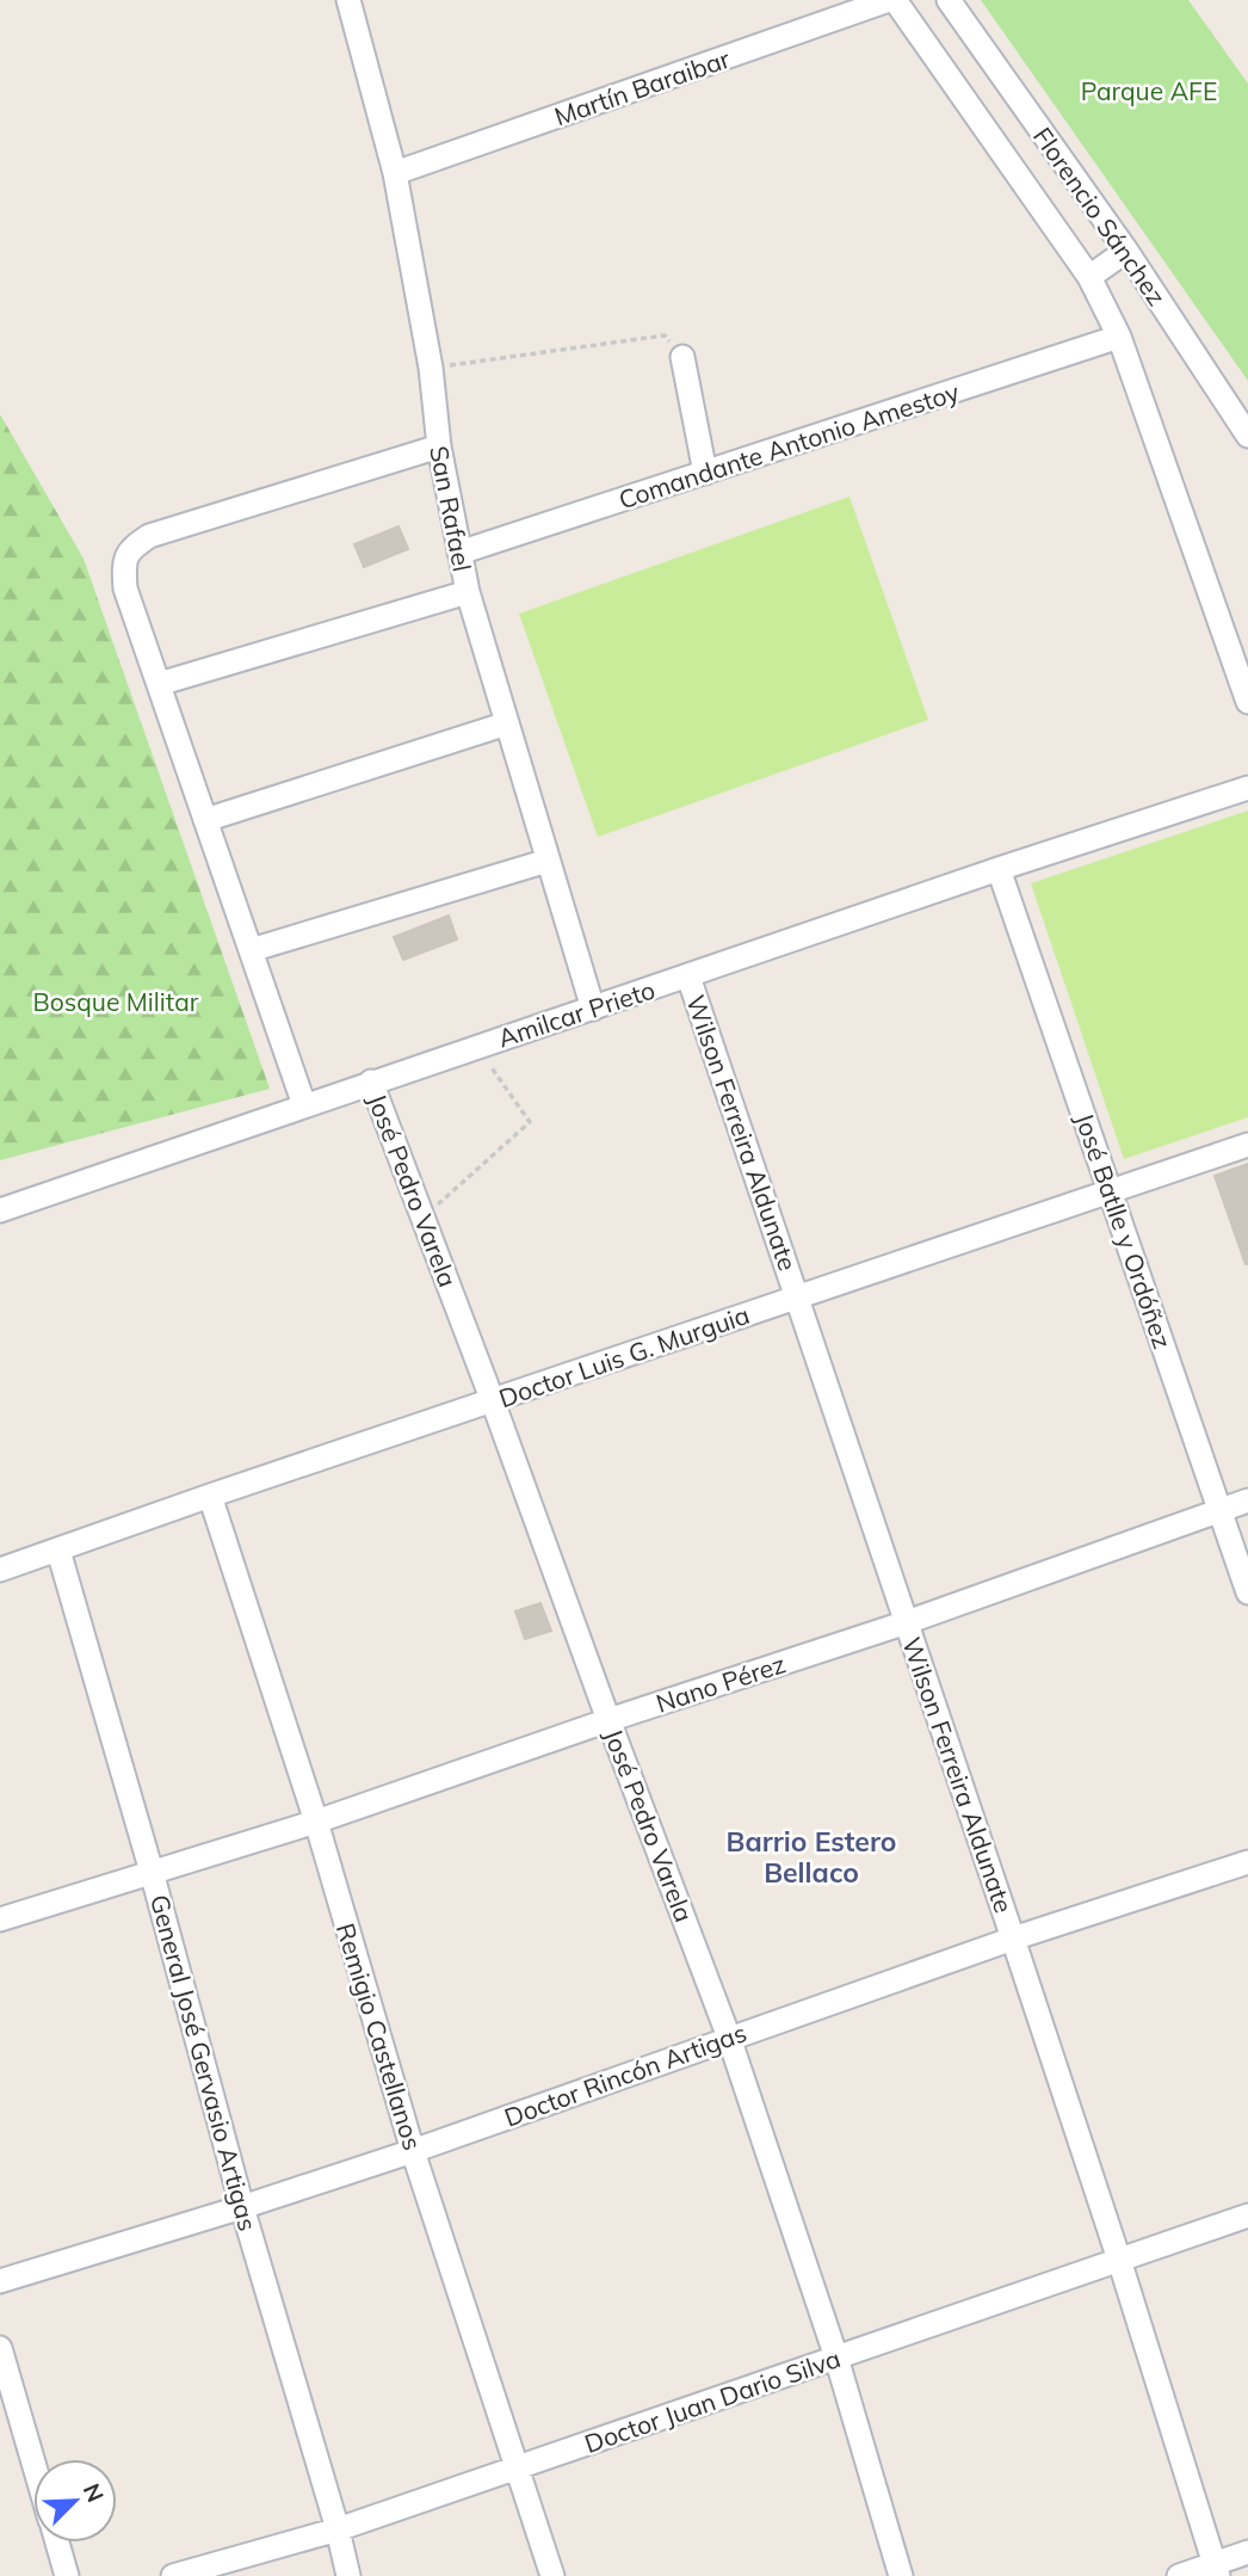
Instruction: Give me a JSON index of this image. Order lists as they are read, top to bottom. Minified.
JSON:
{"streets":{"street":["Martín Baraibar","Florencio Sánchez","Comandante Antonio Amestoy","San Rafael","Amilcar Prieto","Wilson Ferreira Aldunate","José Pedro Varela","José Batlle y Ordóñez","Doctor Luis G. Murguia","Nano Pérez","Remigio Castellanos","General José Gervasio Artigas","Doctor Rincón Artigas","Doctor Juan Dario Silva"]},"crossings":[["Martín Baraibar","Florencio Sánchez"],["Martín Baraibar","San Rafael"],["Florencio Sánchez","Comandante Antonio Amestoy"],["Comandante Antonio Amestoy","San Rafael"],["San Rafael","Amilcar Prieto"],["Amilcar Prieto","Wilson Ferreira Aldunate"],["Amilcar Prieto","José Pedro Varela"],["Amilcar Prieto","José Batlle y Ordóñez"],["Wilson Ferreira Aldunate","Doctor Luis G. Murguia"],["Wilson Ferreira Aldunate","Nano Pérez"],["Wilson Ferreira Aldunate","Doctor Rincón Artigas"],["Wilson Ferreira Aldunate","Doctor Juan Dario Silva"],["José Pedro Varela","Doctor Luis G. Murguia"],["José Pedro Varela","Nano Pérez"],["José Pedro Varela","Doctor Rincón Artigas"],["José Pedro Varela","Doctor Juan Dario Silva"],["José Batlle y Ordóñez","Doctor Luis G. Murguia"],["José Batlle y Ordóñez","Nano Pérez"],["Doctor Luis G. Murguia","Remigio Castellanos"],["Doctor Luis G. Murguia","General José Gervasio Artigas"],["Nano Pérez","Remigio Castellanos"],["Nano Pérez","General José Gervasio Artigas"],["Remigio Castellanos","Doctor Rincón Artigas"],["Remigio Castellanos","Doctor Juan Dario Silva"],["General José Gervasio Artigas","Doctor Rincón Artigas"],["General José Gervasio Artigas","Doctor Juan Dario Silva"]],"districts":["Barrio Estero Bellaco"],"parks":["Parque AFE","Bosque Militar"],"north":"top right"}
